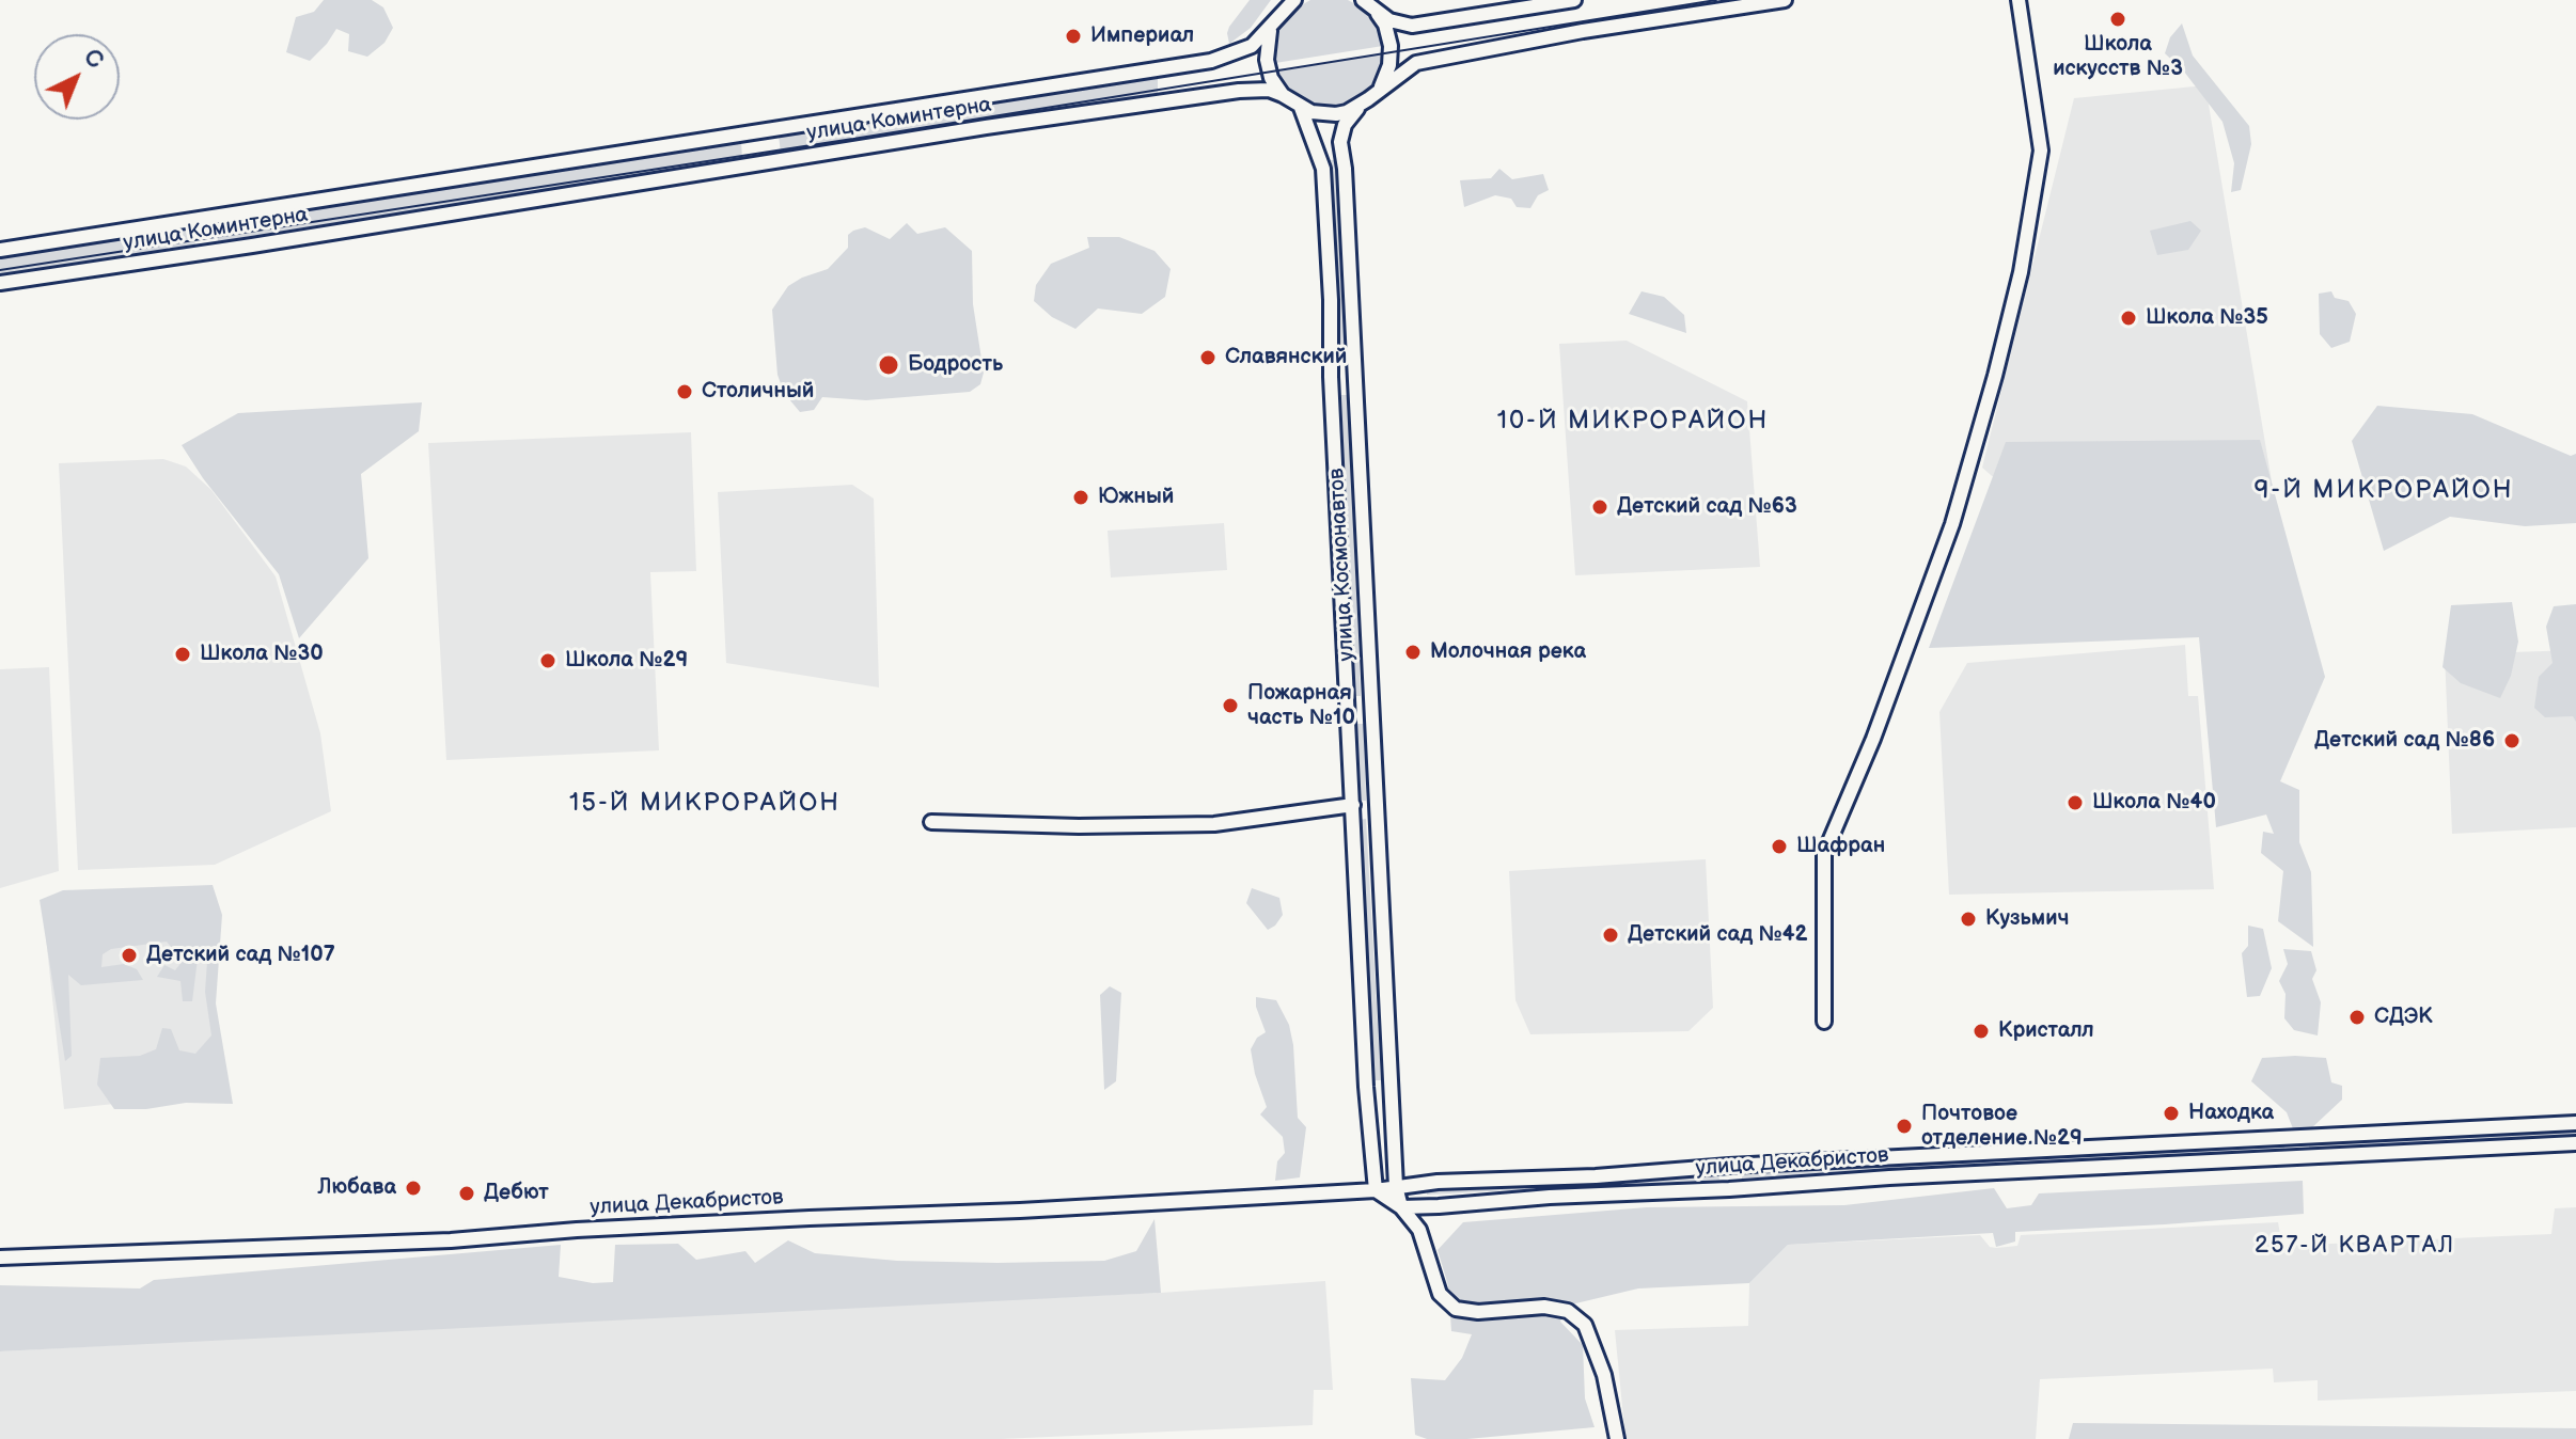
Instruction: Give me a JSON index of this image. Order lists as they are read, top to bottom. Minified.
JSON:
{"streets":{"street":["улица Коминтерна","улица Космонавтов","улица Декабристов"]},"crossings":[["улица Коминтерна","улица Космонавтов"],["улица Космонавтов","улица Декабристов"]],"districts":["10-Й МИКРОРАЙОН","9-Й МИКРОРАЙОН","15-Й МИКРОРАЙОН","257-Й КВАРТАЛ"],"places":["Школа искусств №3","Империал","Школа №35","Славянский","Бодрость","Столичный","Южный","Детский сад №63","Молочная река","Школа №30","Школа №29","Пожарная часть №10","Детский сад №86","Школа №40","Шафран","Кузьмич","Детский сад №42","Детский сад №107","СДЭК","Кристалл","Находка","Почтовое отделение №29","Любава","Дебют"],"north":"top right"}
